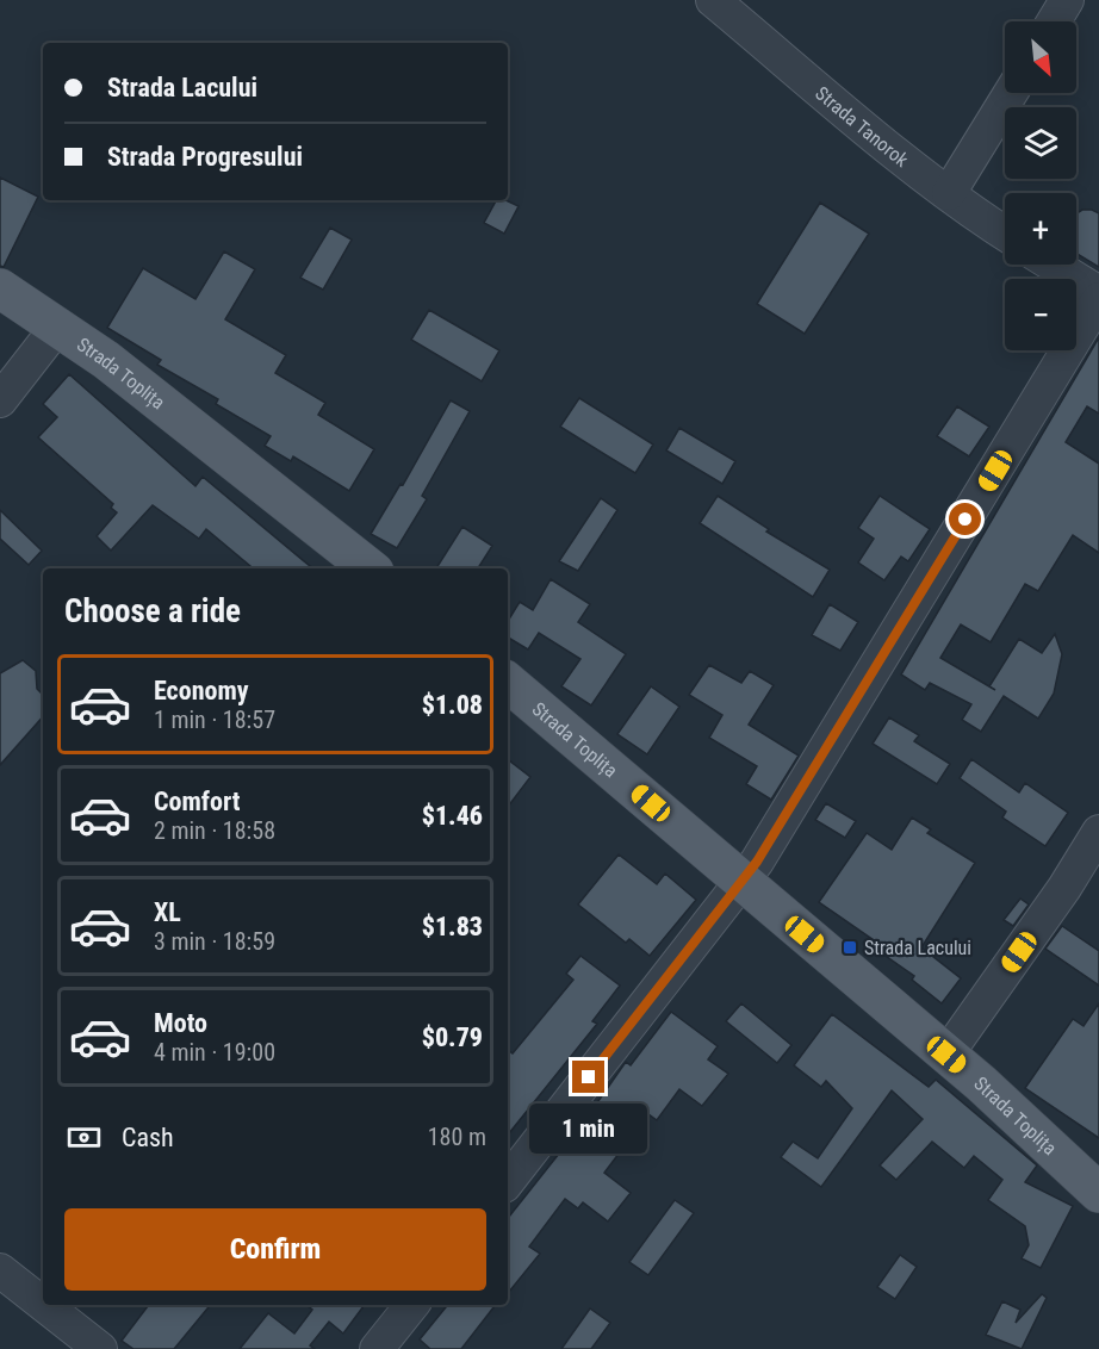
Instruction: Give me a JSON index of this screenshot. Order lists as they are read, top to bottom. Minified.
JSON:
{"streets":{"main road":["Strada Toplița"],"street":["Strada Tanorok"]},"places":{"transit":["Strada Lacului"]},"north":"bottom right","page":{"map_buttons":["+","−"],"banner":["Strada Lacului","Strada Progresului"],"heading":"Choose a ride","list":[{"name":"Economy","note":"1 min · 18:57","value":"$1.08"},{"name":"Comfort","note":"2 min · 18:58","value":"$1.46"},{"name":"XL","note":"3 min · 18:59","value":"$1.83"},{"name":"Moto","note":"4 min · 19:00","value":"$0.79"}],"pay":["Cash","180 m"],"bubble":"1 min","buttons":"Confirm"}}
